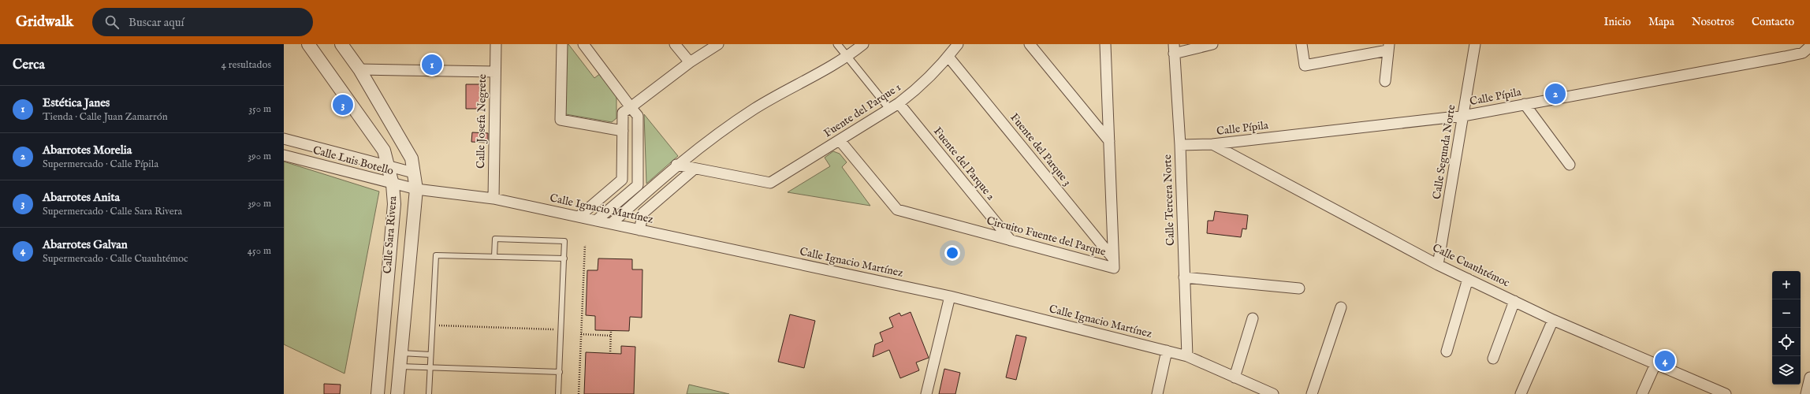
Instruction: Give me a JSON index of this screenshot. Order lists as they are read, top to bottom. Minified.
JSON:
{"streets":{"street":["Calle Pípila","Fuente del Parque 1","Calle Josefa Negrete","Fuente del Parque 3","Calle Segunda Norte","Calle Luis Botello","Fuente del Parque 2","Calle Tercera Norte","Calle Ignacio Martínez","Calle Sara Rivera","Circuito Fuente del Parque","Calle Cuauhtémoc"]},"crossings":[["Calle Pípila","Calle Segunda Norte"],["Calle Pípila","Calle Tercera Norte"],["Calle Pípila","Calle Cuauhtémoc"],["Fuente del Parque 1","Fuente del Parque 3"],["Fuente del Parque 1","Fuente del Parque 2"],["Fuente del Parque 1","Circuito Fuente del Parque"],["Calle Josefa Negrete","Calle Ignacio Martínez"],["Fuente del Parque 3","Circuito Fuente del Parque"],["Calle Segunda Norte","Calle Cuauhtémoc"],["Calle Luis Botello","Calle Ignacio Martínez"],["Calle Luis Botello","Calle Sara Rivera"],["Fuente del Parque 2","Circuito Fuente del Parque"],["Calle Tercera Norte","Calle Ignacio Martínez"],["Calle Ignacio Martínez","Calle Sara Rivera"]],"page":{"header":"Gridwalk","search":"Buscar aquí","nav":["Inicio","Mapa","Nosotros","Contacto"],"heading":["Cerca","4 resultados"],"pins":["1","2","3","4"],"list":[{"mark":"1","name":"Estética Janes","note":"Tienda · Calle Juan Zamarrón","value":"350 m"},{"mark":"2","name":"Abarrotes Morelia","note":"Supermercado · Calle Pípila","value":"390 m"},{"mark":"3","name":"Abarrotes Anita","note":"Supermercado · Calle Sara Rivera","value":"390 m"},{"mark":"4","name":"Abarrotes Galvan","note":"Supermercado · Calle Cuauhtémoc","value":"450 m"}],"map_buttons":["+","−"]}}
